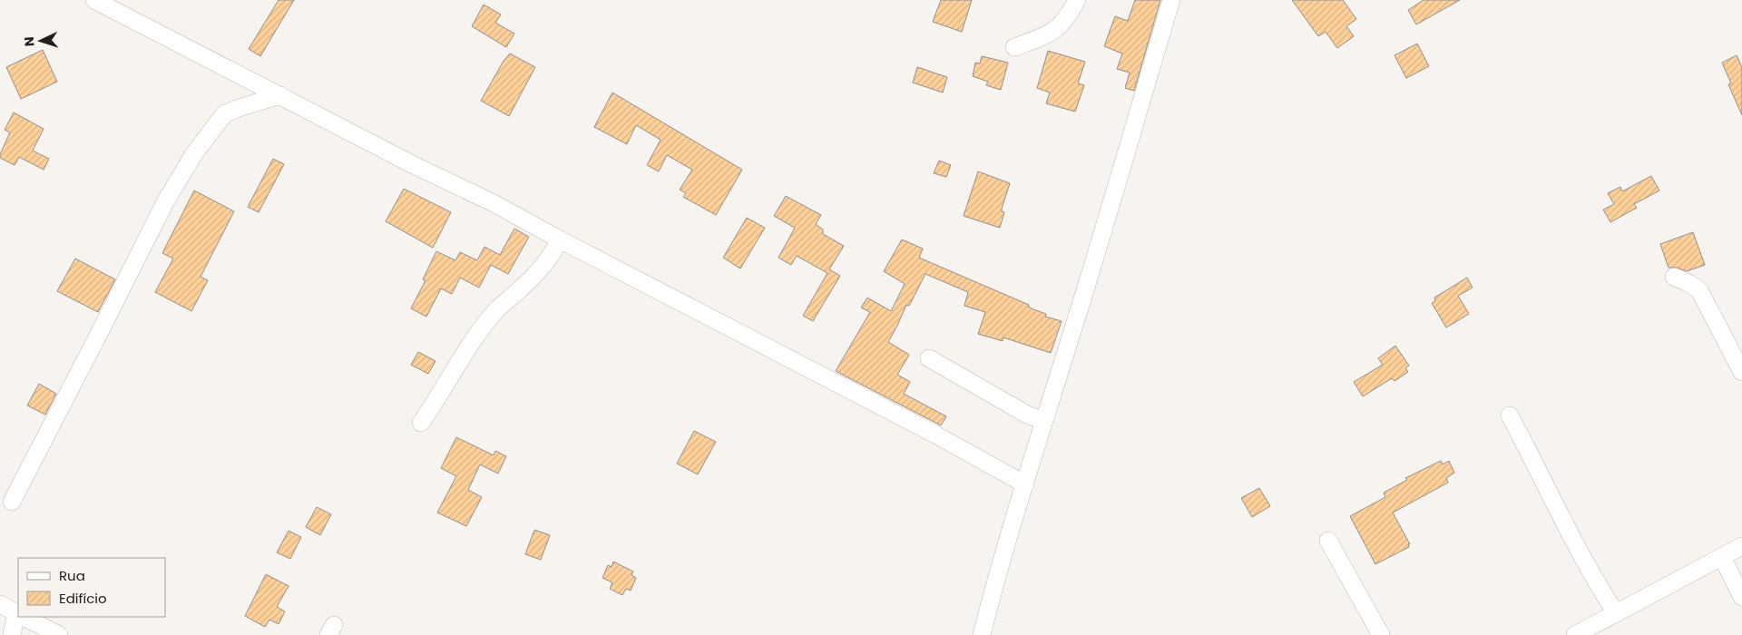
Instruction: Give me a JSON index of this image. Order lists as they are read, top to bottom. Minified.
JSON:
{"legend":["Rua","Edifício"],"north":"left"}
